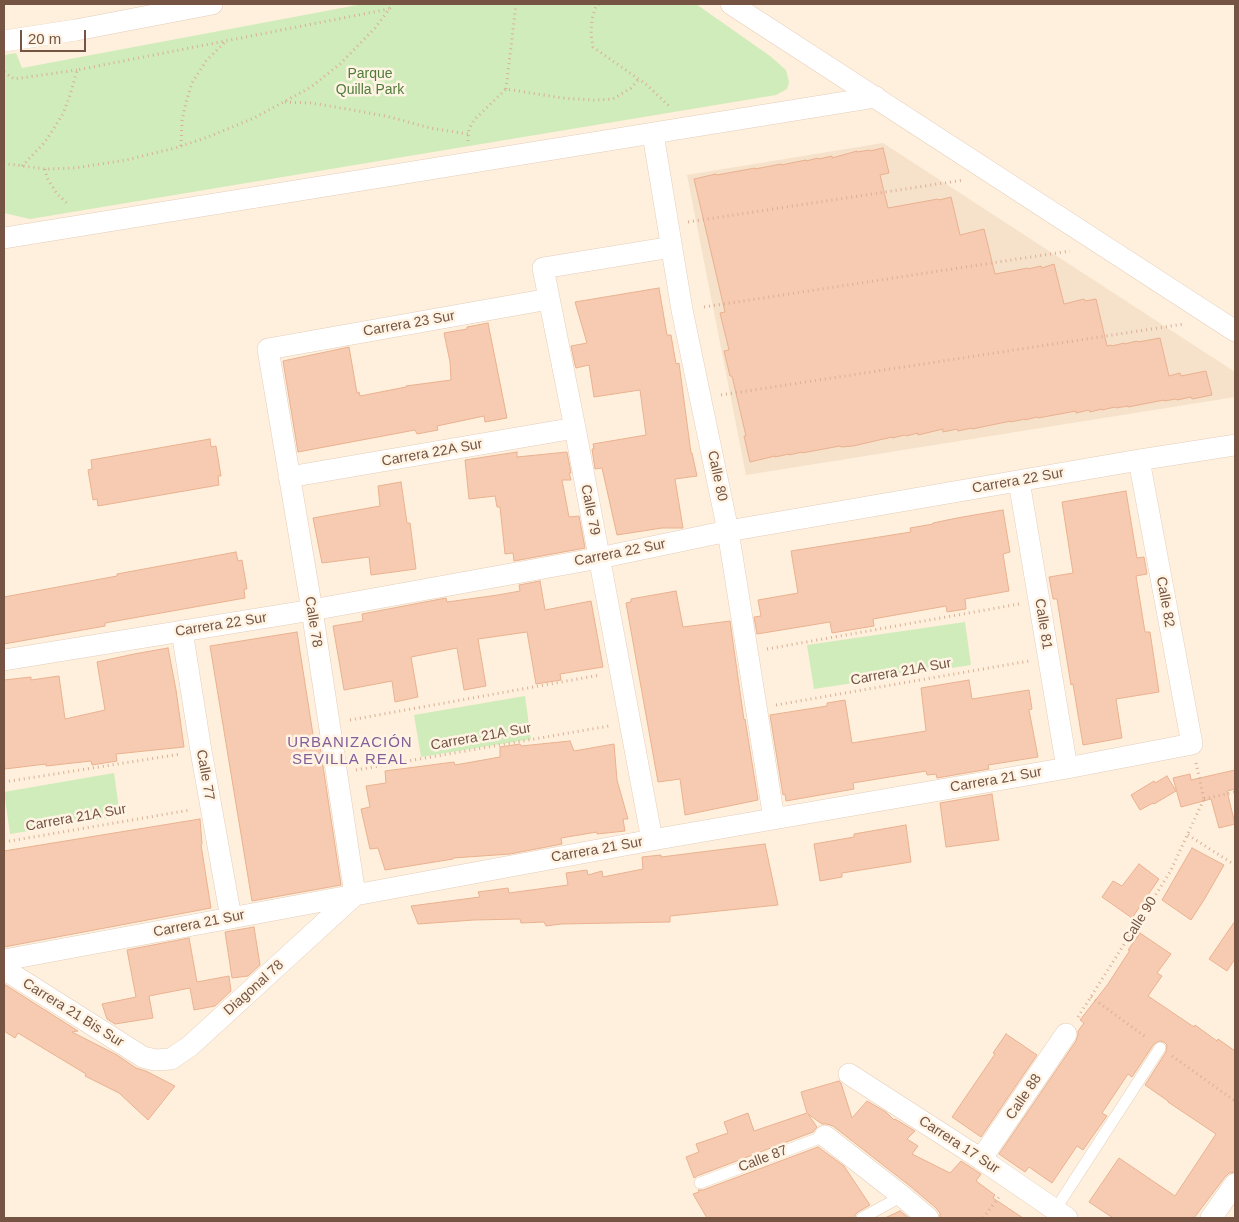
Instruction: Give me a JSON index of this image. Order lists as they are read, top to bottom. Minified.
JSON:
{"streets":{"street":["Carrera 23 Sur","Carrera 22A Sur","Calle 80","Carrera 22 Sur","Calle 79","Calle 82","Calle 78","Calle 81","Calle 77","Carrera 21 Sur","Diagonal 78","Carrera 21 Bis Sur","Calle 88","Carrera 17 Sur"],"lane":["Calle 87"],"path":["Carrera 21A Sur","Calle 90"]},"crossings":[["Carrera 23 Sur","Calle 79"],["Carrera 23 Sur","Calle 78"],["Carrera 22A Sur","Calle 79"],["Carrera 22A Sur","Calle 78"],["Calle 80","Carrera 22 Sur"],["Calle 80","Calle 79"],["Calle 80","Carrera 21A Sur"],["Calle 80","Carrera 21 Sur"],["Carrera 22 Sur","Calle 79"],["Carrera 22 Sur","Calle 82"],["Carrera 22 Sur","Calle 78"],["Carrera 22 Sur","Calle 81"],["Carrera 22 Sur","Calle 77"],["Calle 79","Carrera 21A Sur"],["Calle 79","Carrera 21 Sur"],["Calle 82","Carrera 21 Sur"],["Calle 78","Carrera 21A Sur"],["Calle 78","Carrera 21 Sur"],["Calle 78","Diagonal 78"],["Calle 81","Carrera 21A Sur"],["Calle 81","Carrera 21 Sur"],["Carrera 21A Sur","Calle 77"],["Calle 77","Carrera 21 Sur"],["Carrera 21 Sur","Diagonal 78"],["Calle 90","Calle 88"],["Diagonal 78","Carrera 21 Bis Sur"],["Calle 88","Carrera 17 Sur"]],"districts":["URBANIZACIÓN SEVILLA REAL"],"parks":["Parque Quilla Park"],"scale_bar":"20 m"}
